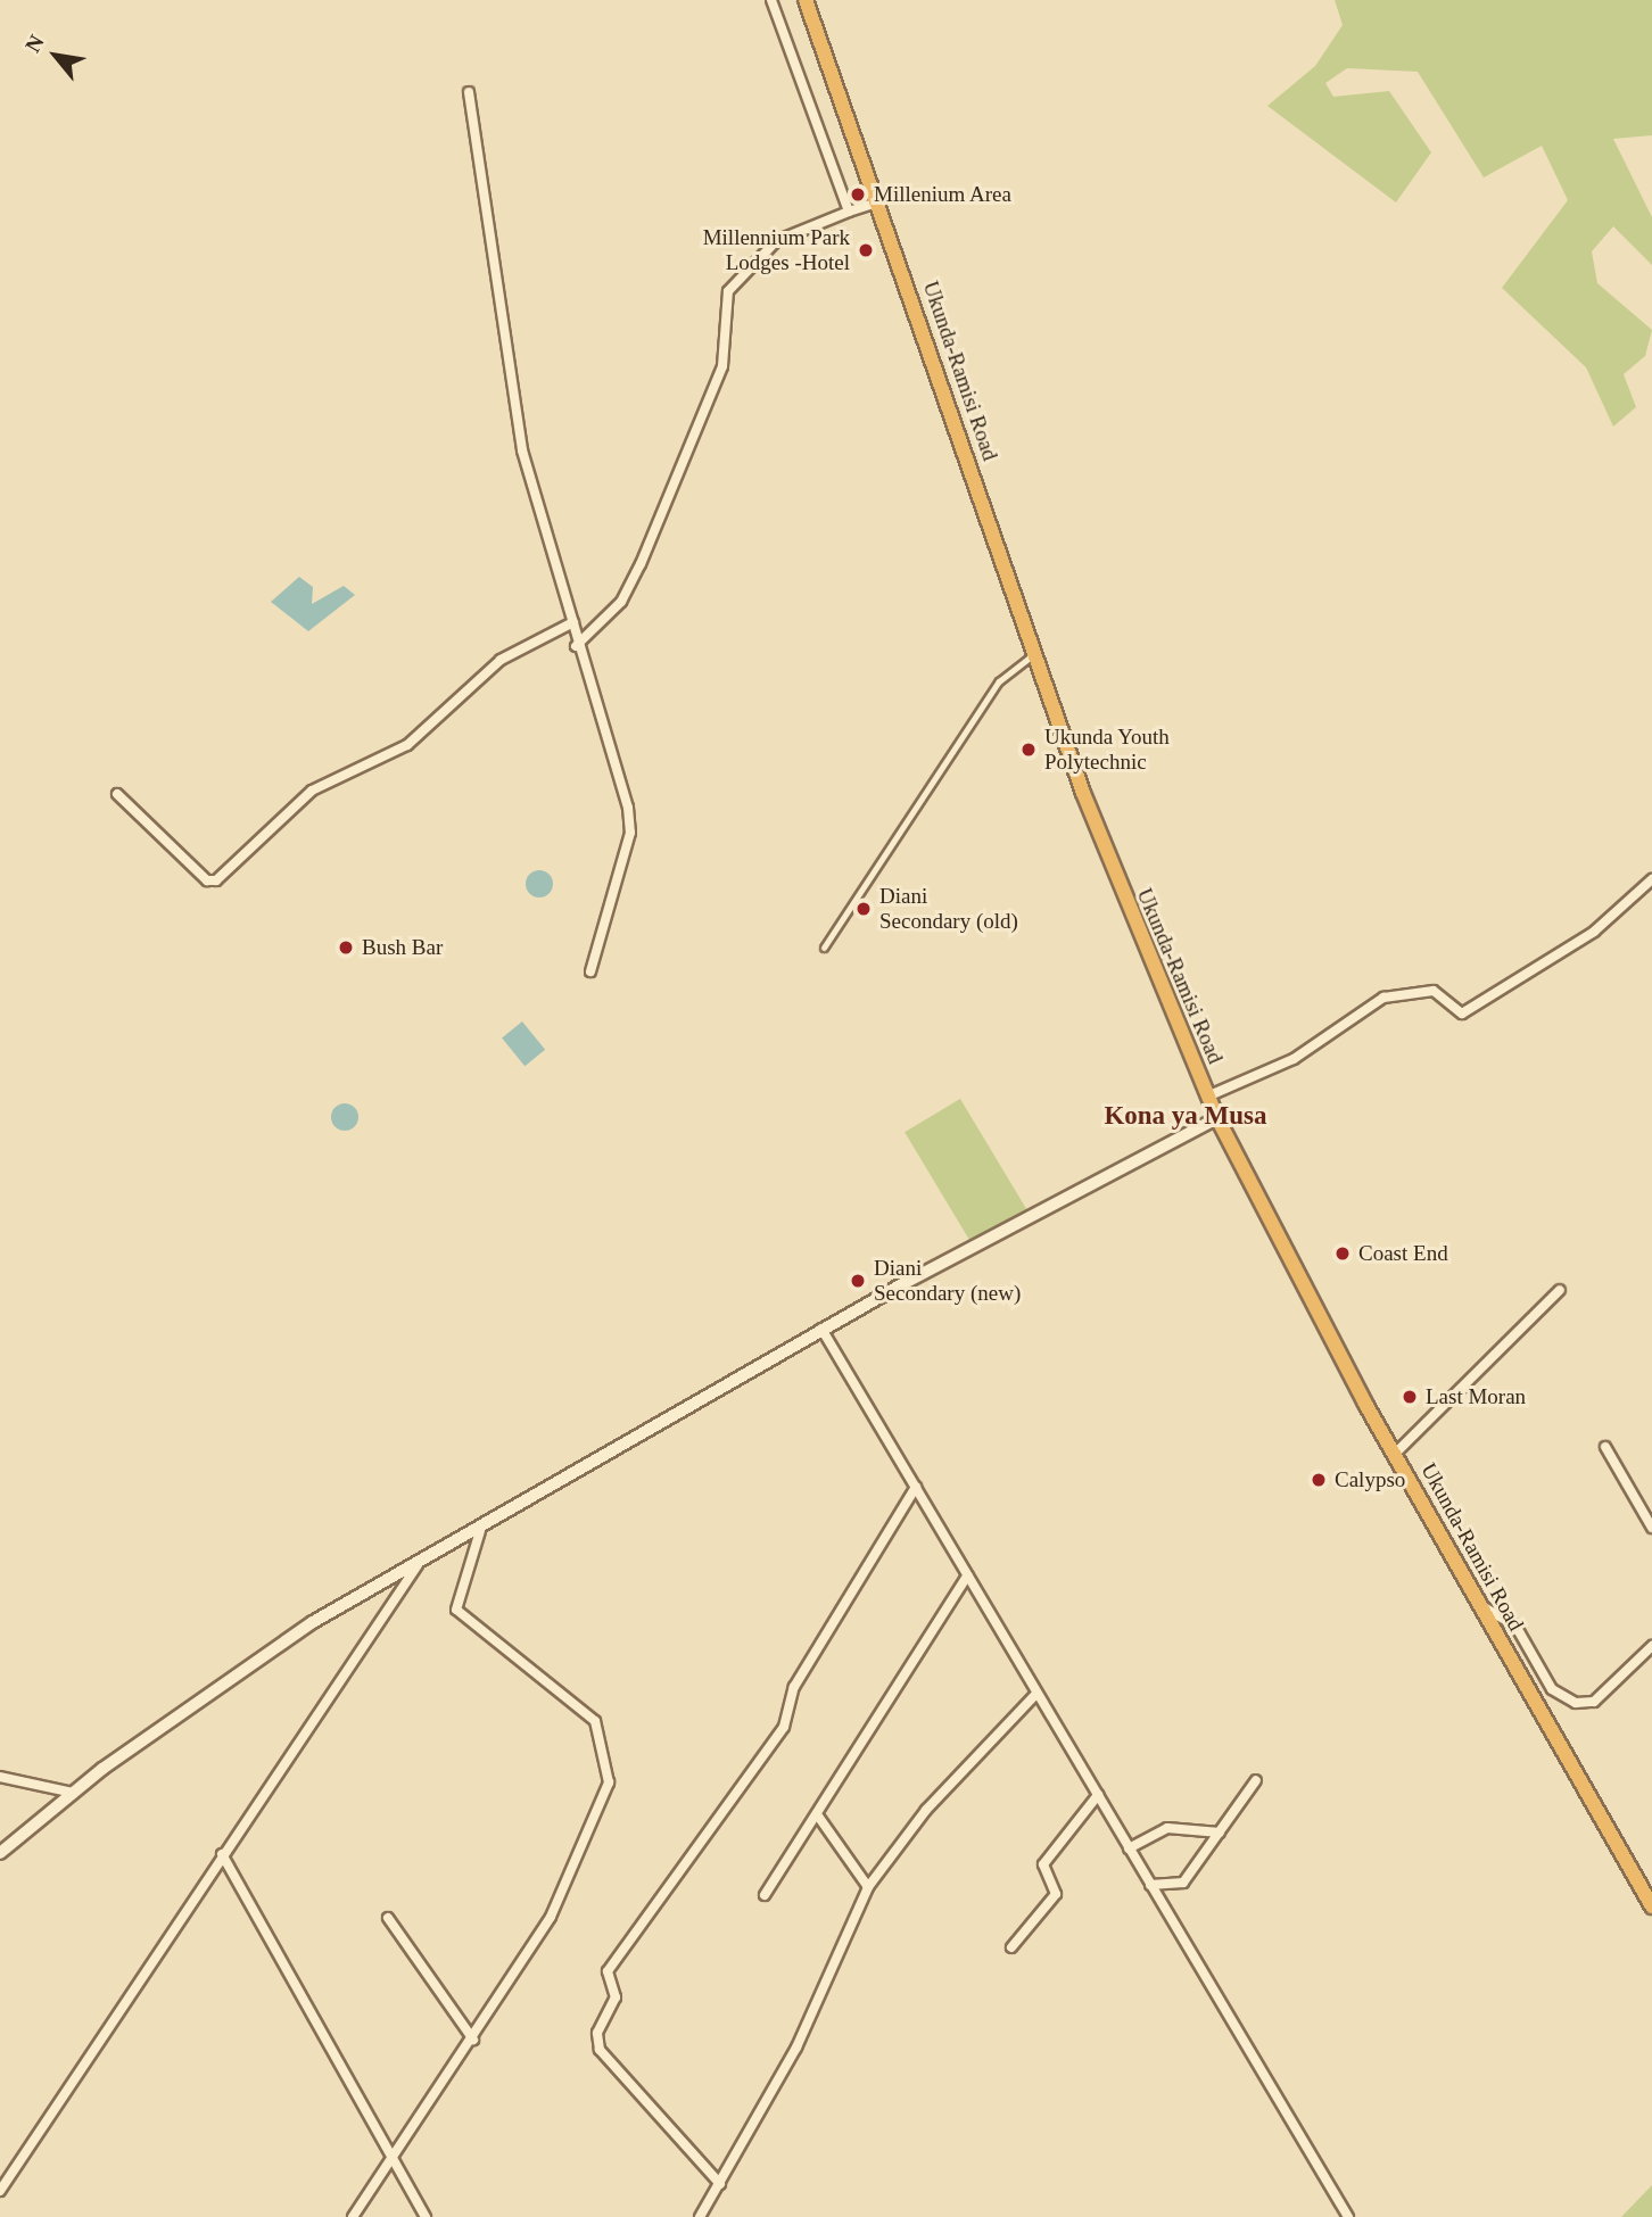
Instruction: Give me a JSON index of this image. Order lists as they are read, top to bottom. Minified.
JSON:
{"streets":{"highway":["Ukunda-Ramisi Road"]},"districts":["Kona ya Musa"],"places":["Millenium Area","Millennium Park Lodges -Hotel","Ukunda Youth Polytechnic","Diani Secondary (old)","Bush Bar","Coast End","Diani Secondary (new)","Last Moran","Calypso"],"north":"top left"}
